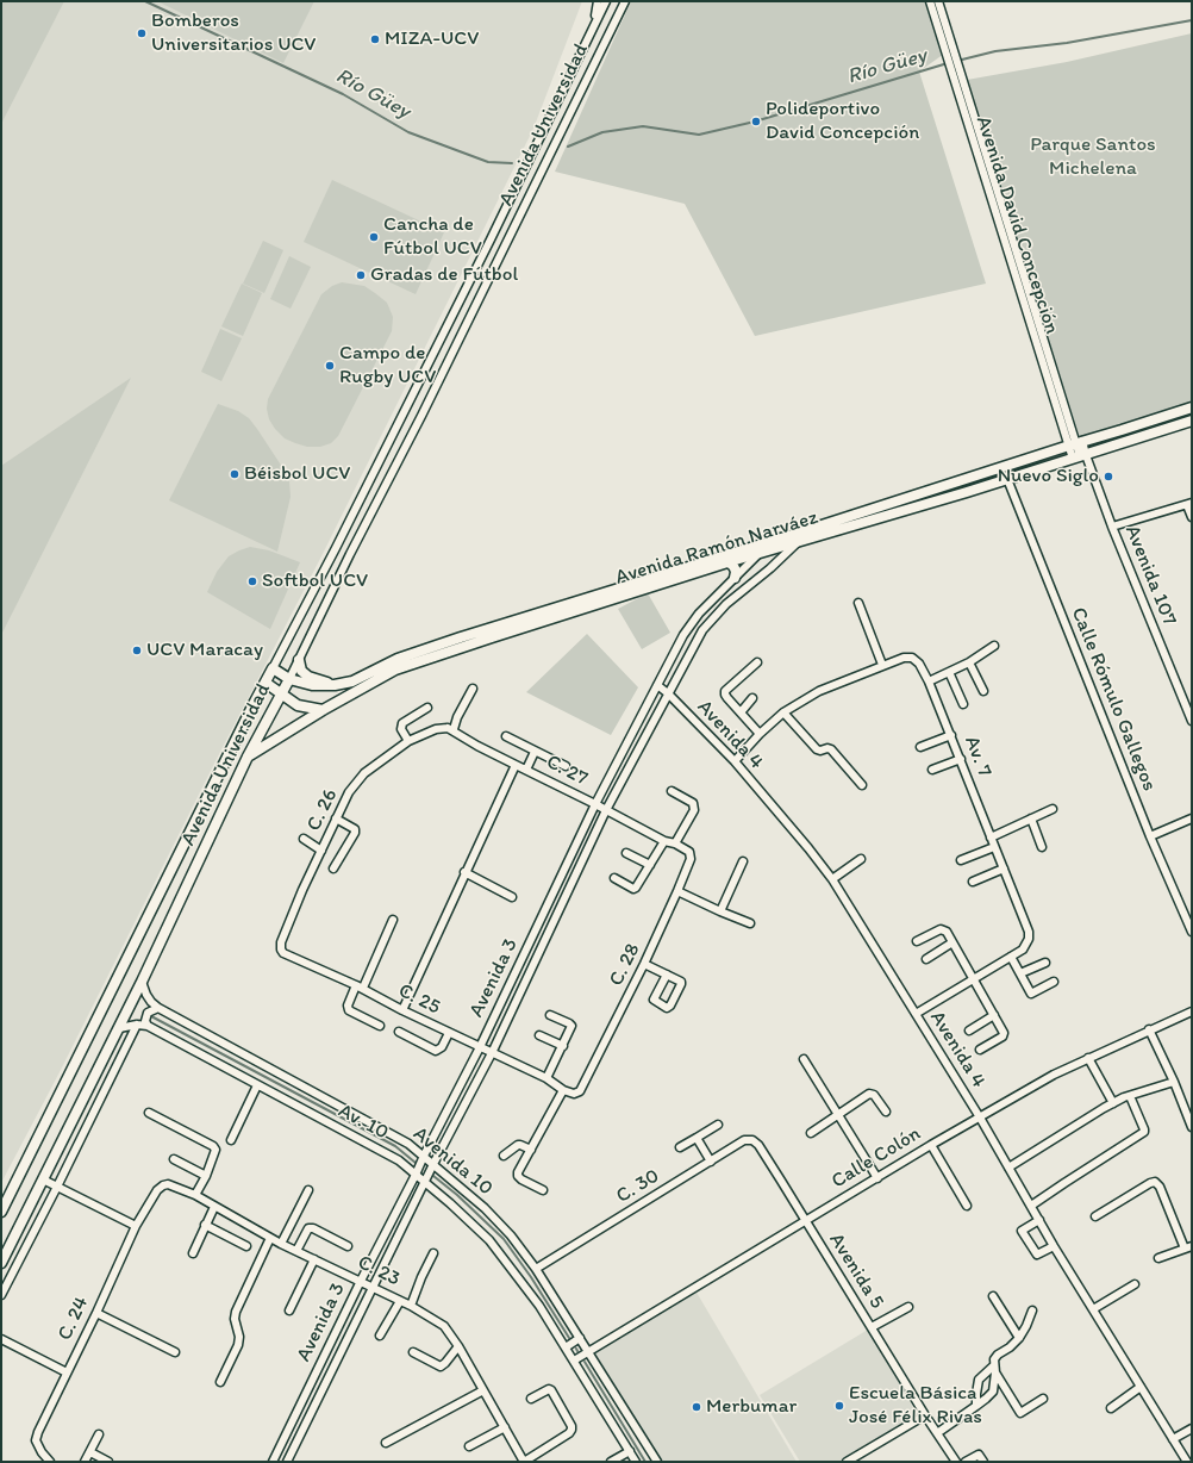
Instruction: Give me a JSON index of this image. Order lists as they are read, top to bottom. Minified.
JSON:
{"streets":{"main road":["Avenida Universidad","Avenida Ramón Narváez"],"street":["Avenida David Concepción","Avenida 107","Calle Rómulo Gallegos","Avenida 4","Av. 7","C. 27","C. 26","C. 28","Avenida 3","C. 25","Av. 10","Calle Colón","Avenida 10","C. 30","C. 23","Avenida 5","C. 24"]},"crossings":[["Avenida Universidad","Avenida Ramón Narváez"],["Avenida Universidad","Av. 10"],["Avenida Universidad","Avenida 10"],["Avenida David Concepción","Avenida Ramón Narváez"],["Avenida David Concepción","Avenida 107"],["Avenida Ramón Narváez","Avenida 107"],["Avenida Ramón Narváez","Calle Rómulo Gallegos"],["Avenida Ramón Narváez","Avenida 3"],["Avenida 4","Av. 7"],["Avenida 4","Avenida 3"],["Avenida 4","Calle Colón"],["C. 27","C. 26"],["C. 27","C. 28"],["C. 27","Avenida 3"],["C. 26","C. 25"],["C. 28","C. 25"],["Avenida 3","C. 25"],["Avenida 3","Av. 10"],["Avenida 3","Avenida 10"],["Avenida 3","C. 23"],["Av. 10","Calle Colón"],["Calle Colón","Avenida 10"],["Calle Colón","Avenida 5"],["Avenida 10","C. 30"],["C. 30","Avenida 5"],["C. 23","C. 24"]],"water":["Río Güey"],"parks":["Parque Santos Michelena"],"places":["Bomberos Universitarios UCV","MIZA-UCV","Polideportivo David Concepción","Cancha de Fútbol UCV","Gradas de Fútbol","Campo de Rugby UCV","Béisbol UCV","Nuevo Siglo","Softbol UCV","UCV Maracay","Escuela Básica José Félix Rivas","Merbumar"]}
